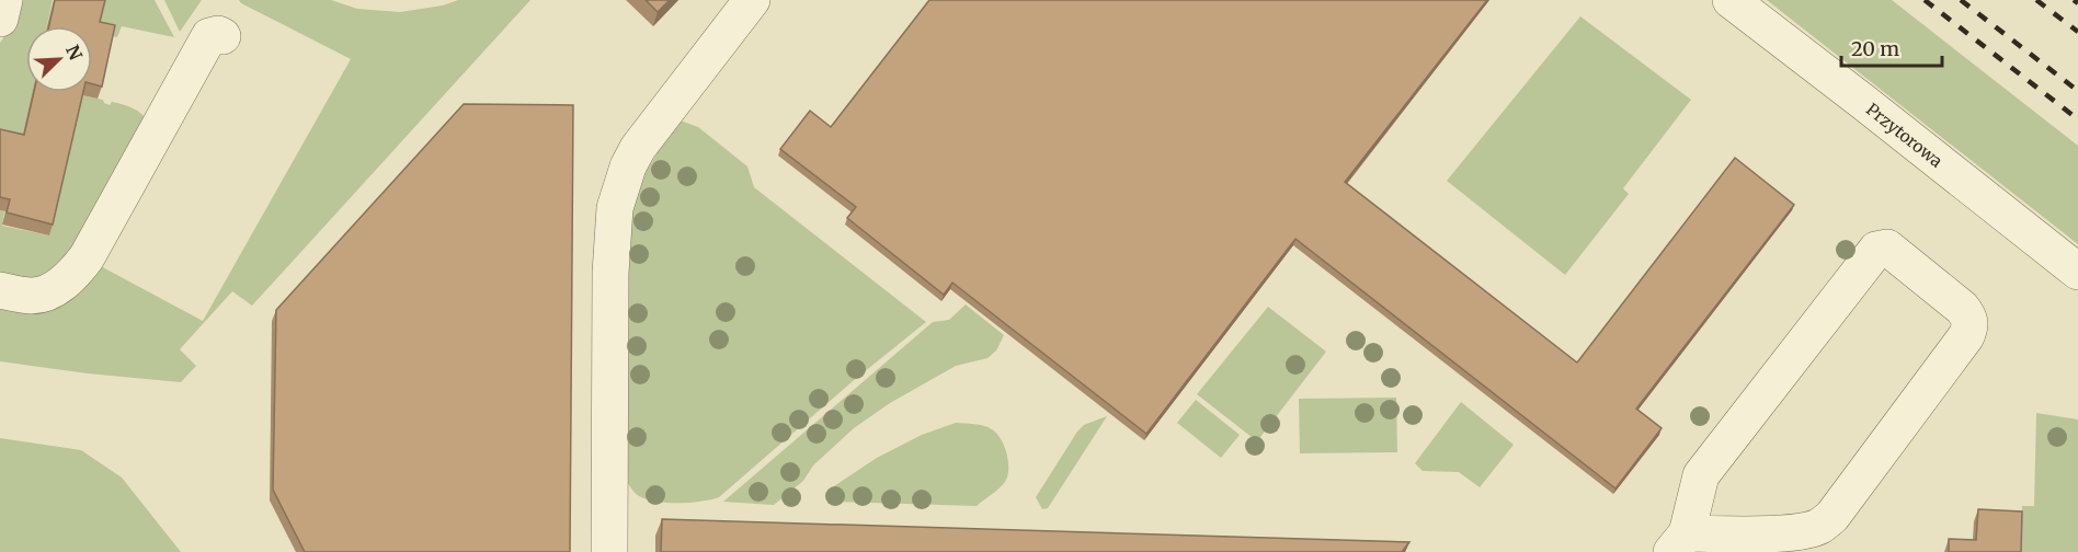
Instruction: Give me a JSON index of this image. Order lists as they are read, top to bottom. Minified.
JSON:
{"streets":{"street":["Przytorowa"]},"scale_bar":"20 m","north":"top right"}
